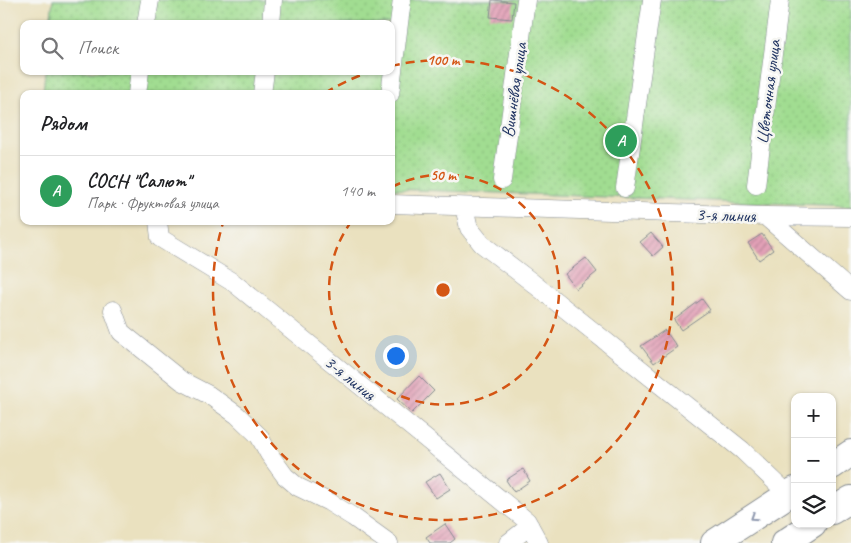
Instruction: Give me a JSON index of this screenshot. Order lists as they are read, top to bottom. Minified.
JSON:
{"streets":{"street":["Вишнёвая улица","Цветочная улица","3-я линия"]},"page":{"search":"Поиск","heading":"Рядом","pins":"A","list":[{"mark":"A","name":"СОСН \"Салют\"","note":"Парк · Фруктовая улица","value":"140 m"}],"map_buttons":["+","−"]},"rings":["100 m","50 m"]}
